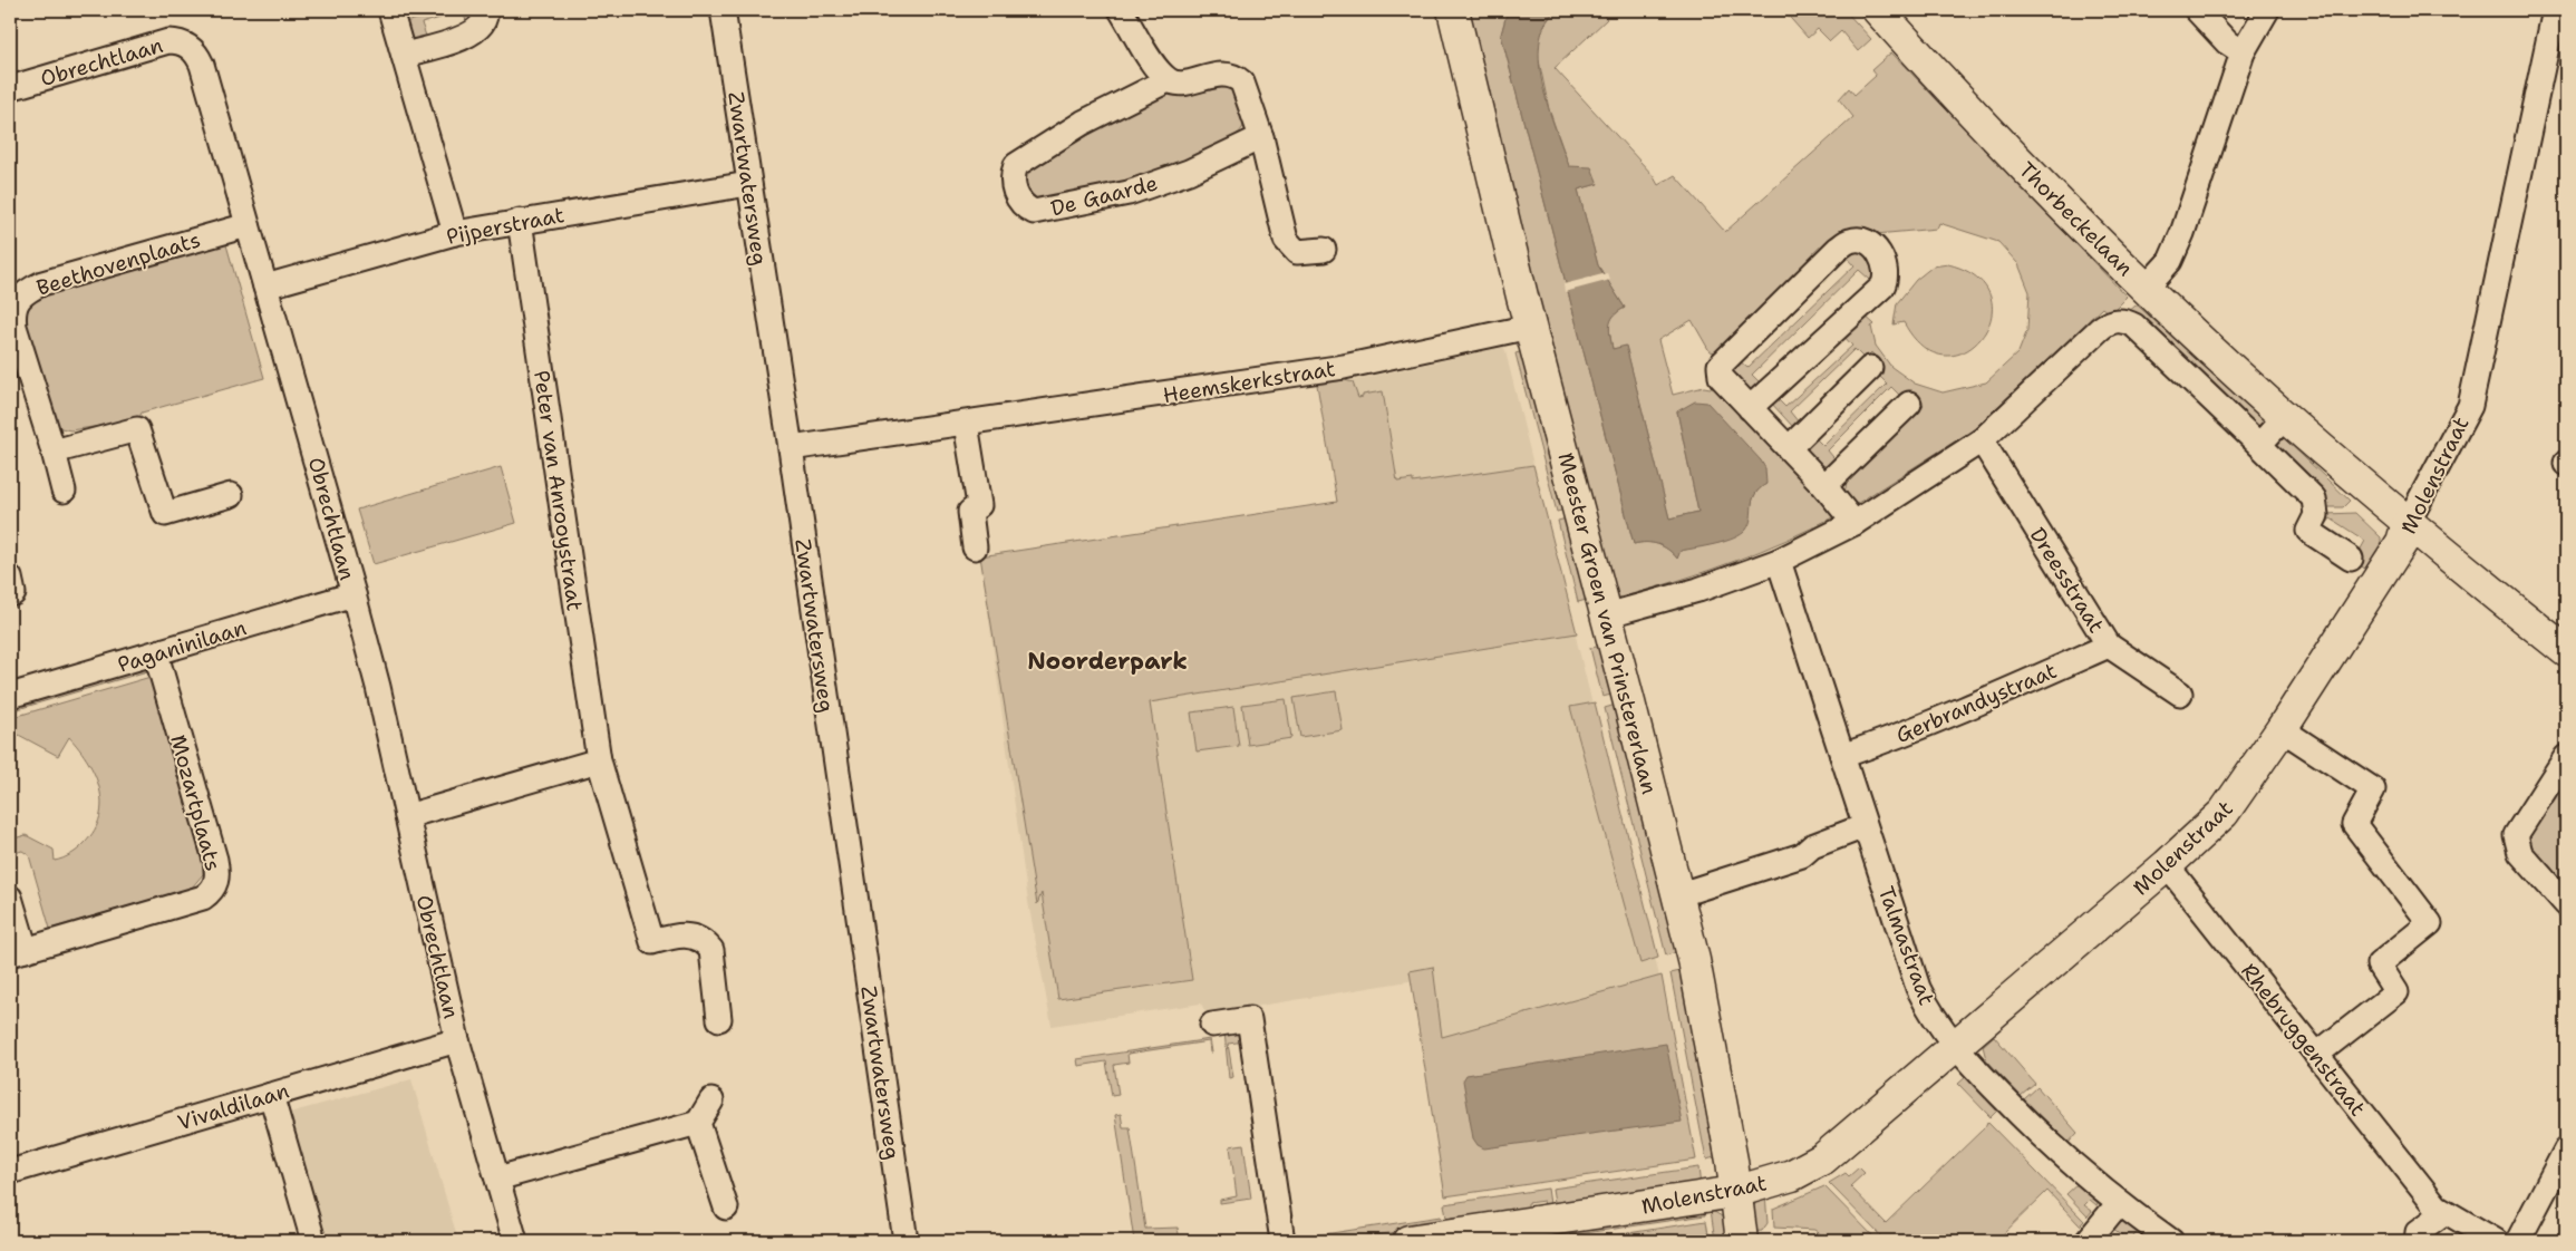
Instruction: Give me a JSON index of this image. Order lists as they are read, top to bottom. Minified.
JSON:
{"streets":{"street":["Obrechtlaan","Zwartwatersweg","De Gaarde","Thorbeckelaan","Pijperstraat","Beethovenplaats","Heemskerkstraat","Molenstraat","Peter van Anrooystraat","Dreesstraat","Meester Groen van Prinstererlaan","Paganinilaan","Gerbrandystraat","Mozartplaats","Talmastraat","Rhebruggenstraat","Vivaldilaan"]},"crossings":[["Obrechtlaan","Pijperstraat"],["Obrechtlaan","Beethovenplaats"],["Obrechtlaan","Paganinilaan"],["Obrechtlaan","Vivaldilaan"],["Zwartwatersweg","Pijperstraat"],["Zwartwatersweg","Heemskerkstraat"],["Thorbeckelaan","Molenstraat"],["Pijperstraat","Peter van Anrooystraat"],["Heemskerkstraat","Meester Groen van Prinstererlaan"],["Molenstraat","Meester Groen van Prinstererlaan"],["Molenstraat","Talmastraat"],["Molenstraat","Rhebruggenstraat"],["Dreesstraat","Gerbrandystraat"],["Paganinilaan","Mozartplaats"],["Gerbrandystraat","Talmastraat"]],"districts":["Noorderpark"]}
